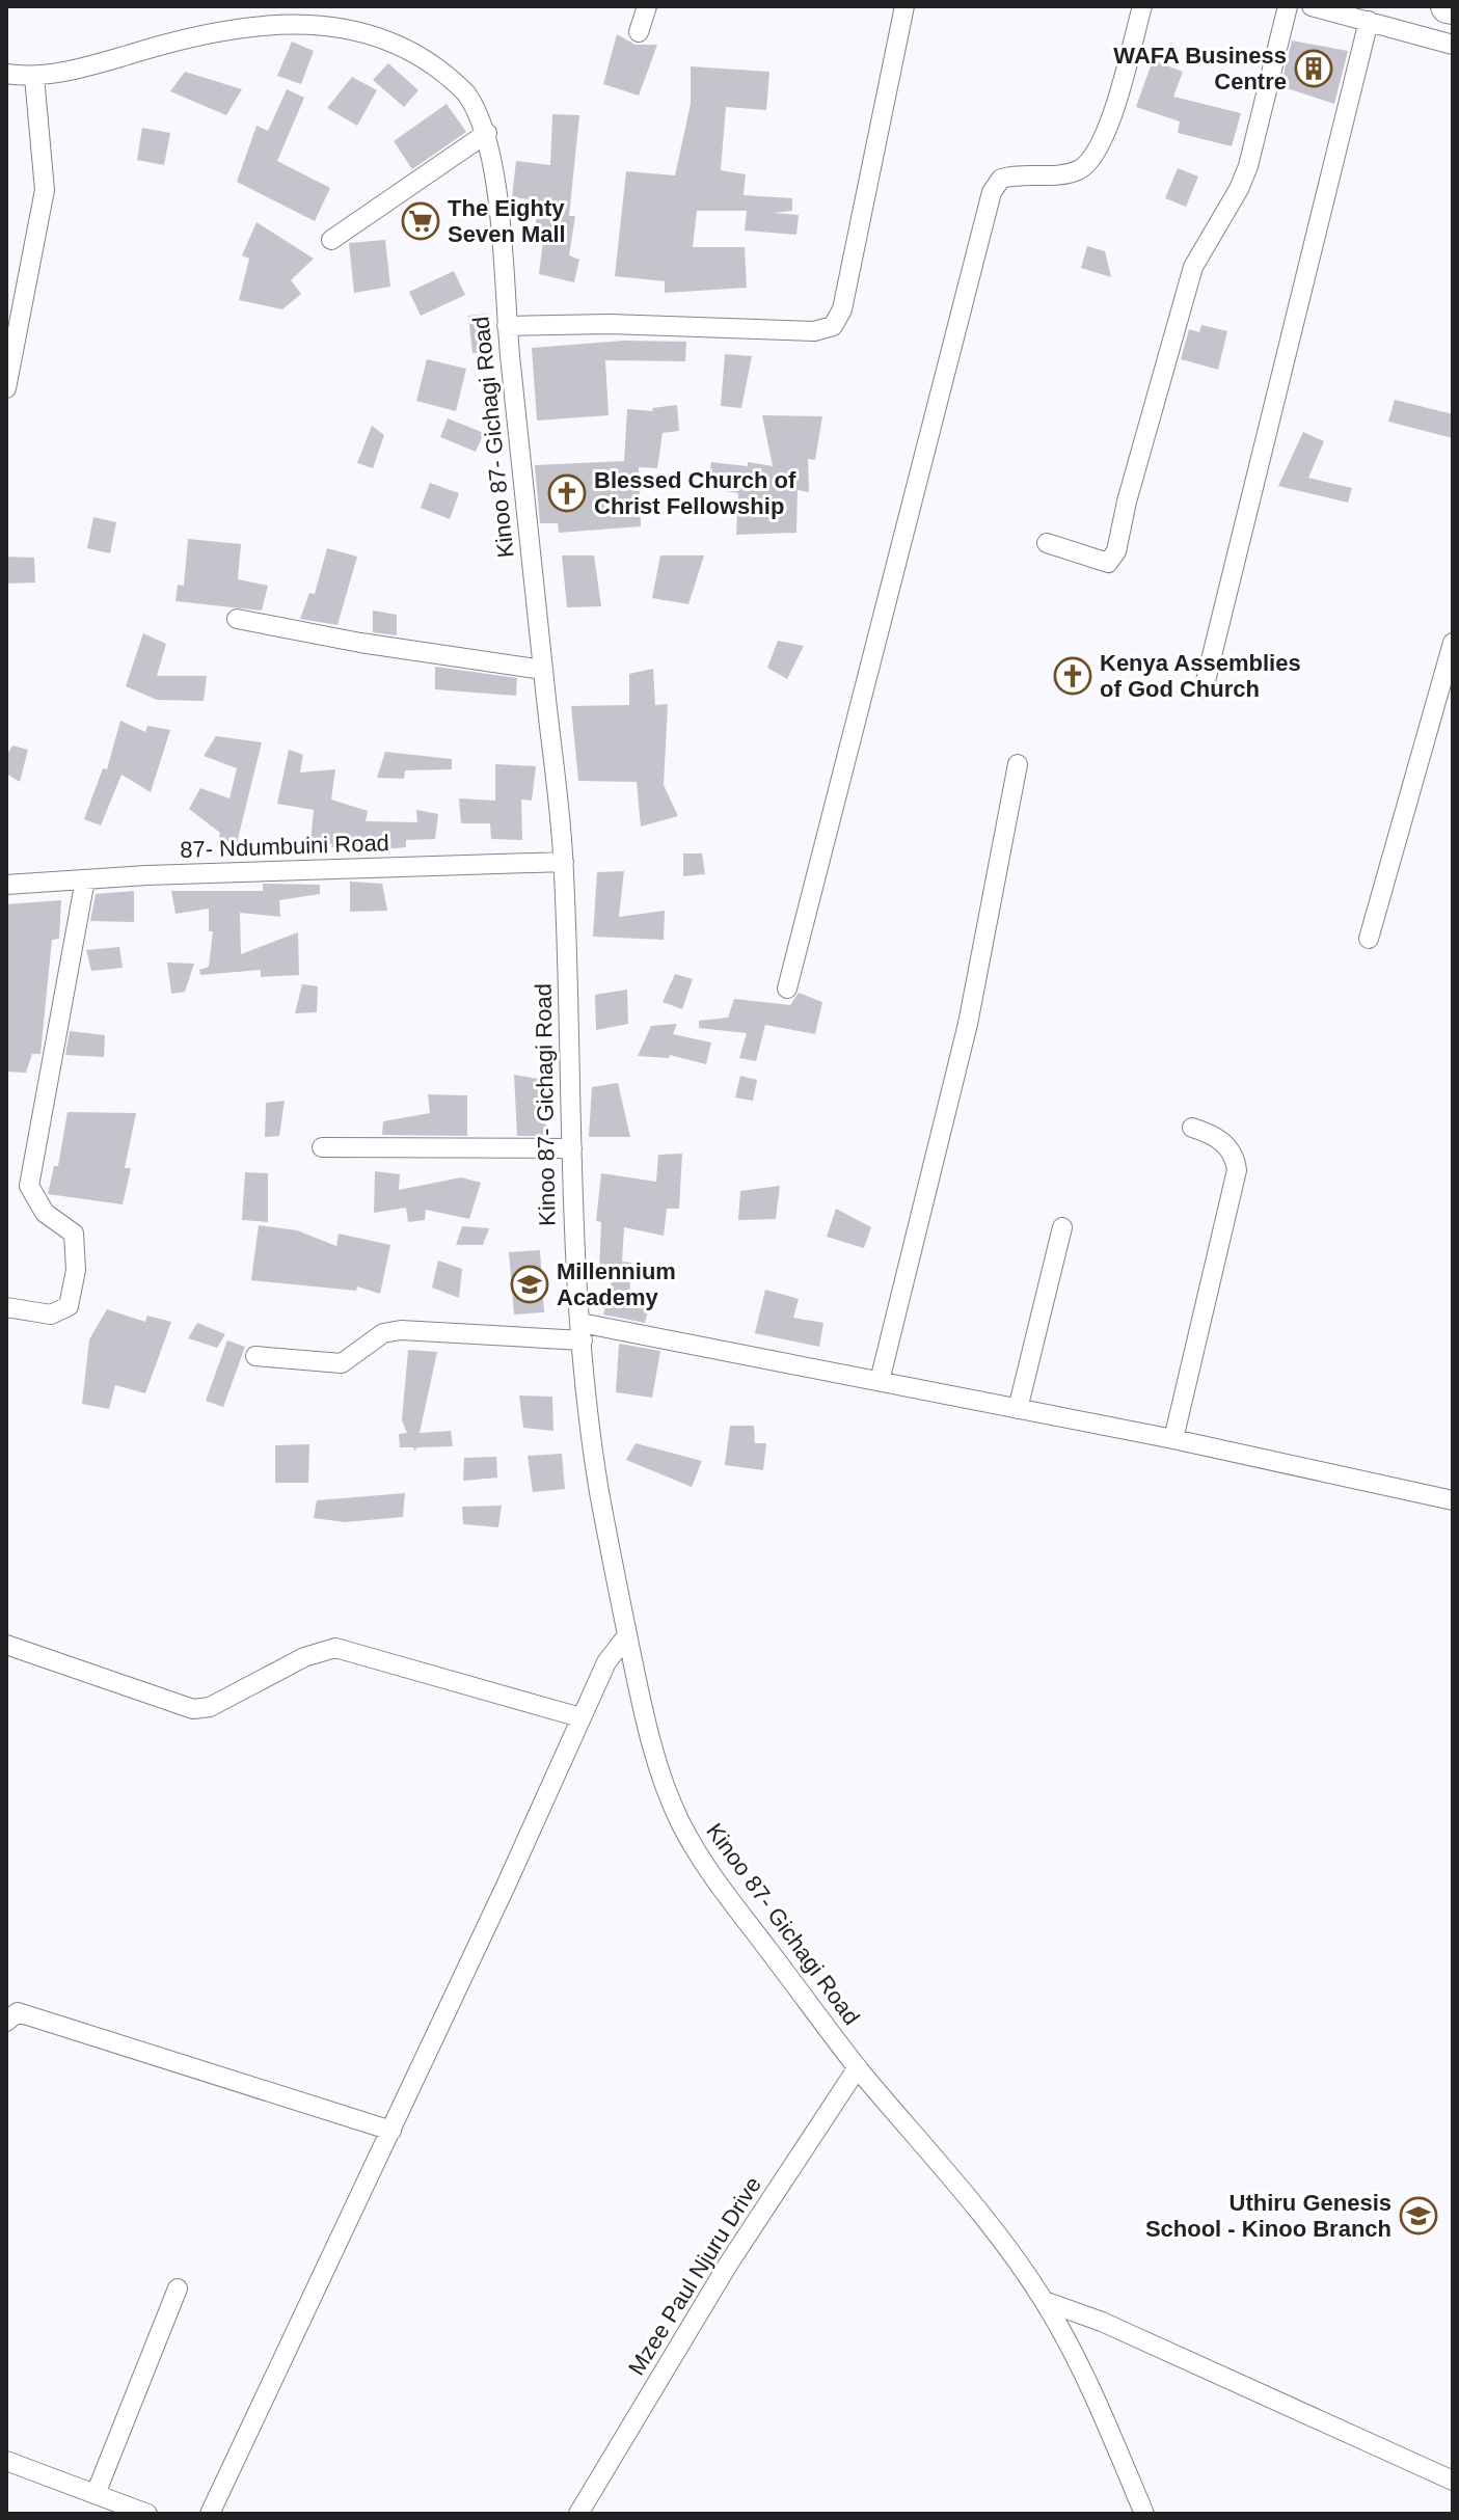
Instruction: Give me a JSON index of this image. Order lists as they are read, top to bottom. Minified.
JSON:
{"streets":{"street":["Kinoo 87- Gichagi Road","87- Ndumbuini Road","Mzee Paul Njuru Drive"]},"crossings":[["Kinoo 87- Gichagi Road","87- Ndumbuini Road"],["Kinoo 87- Gichagi Road","Mzee Paul Njuru Drive"]],"places":{"building":["WAFA Business Centre"],"supermarket":["The Eighty Seven Mall"],"church":["Blessed Church of Christ Fellowship","Kenya Assemblies of God Church"],"school or university":["Millennium Academy","Uthiru Genesis School - Kinoo Branch"]}}
